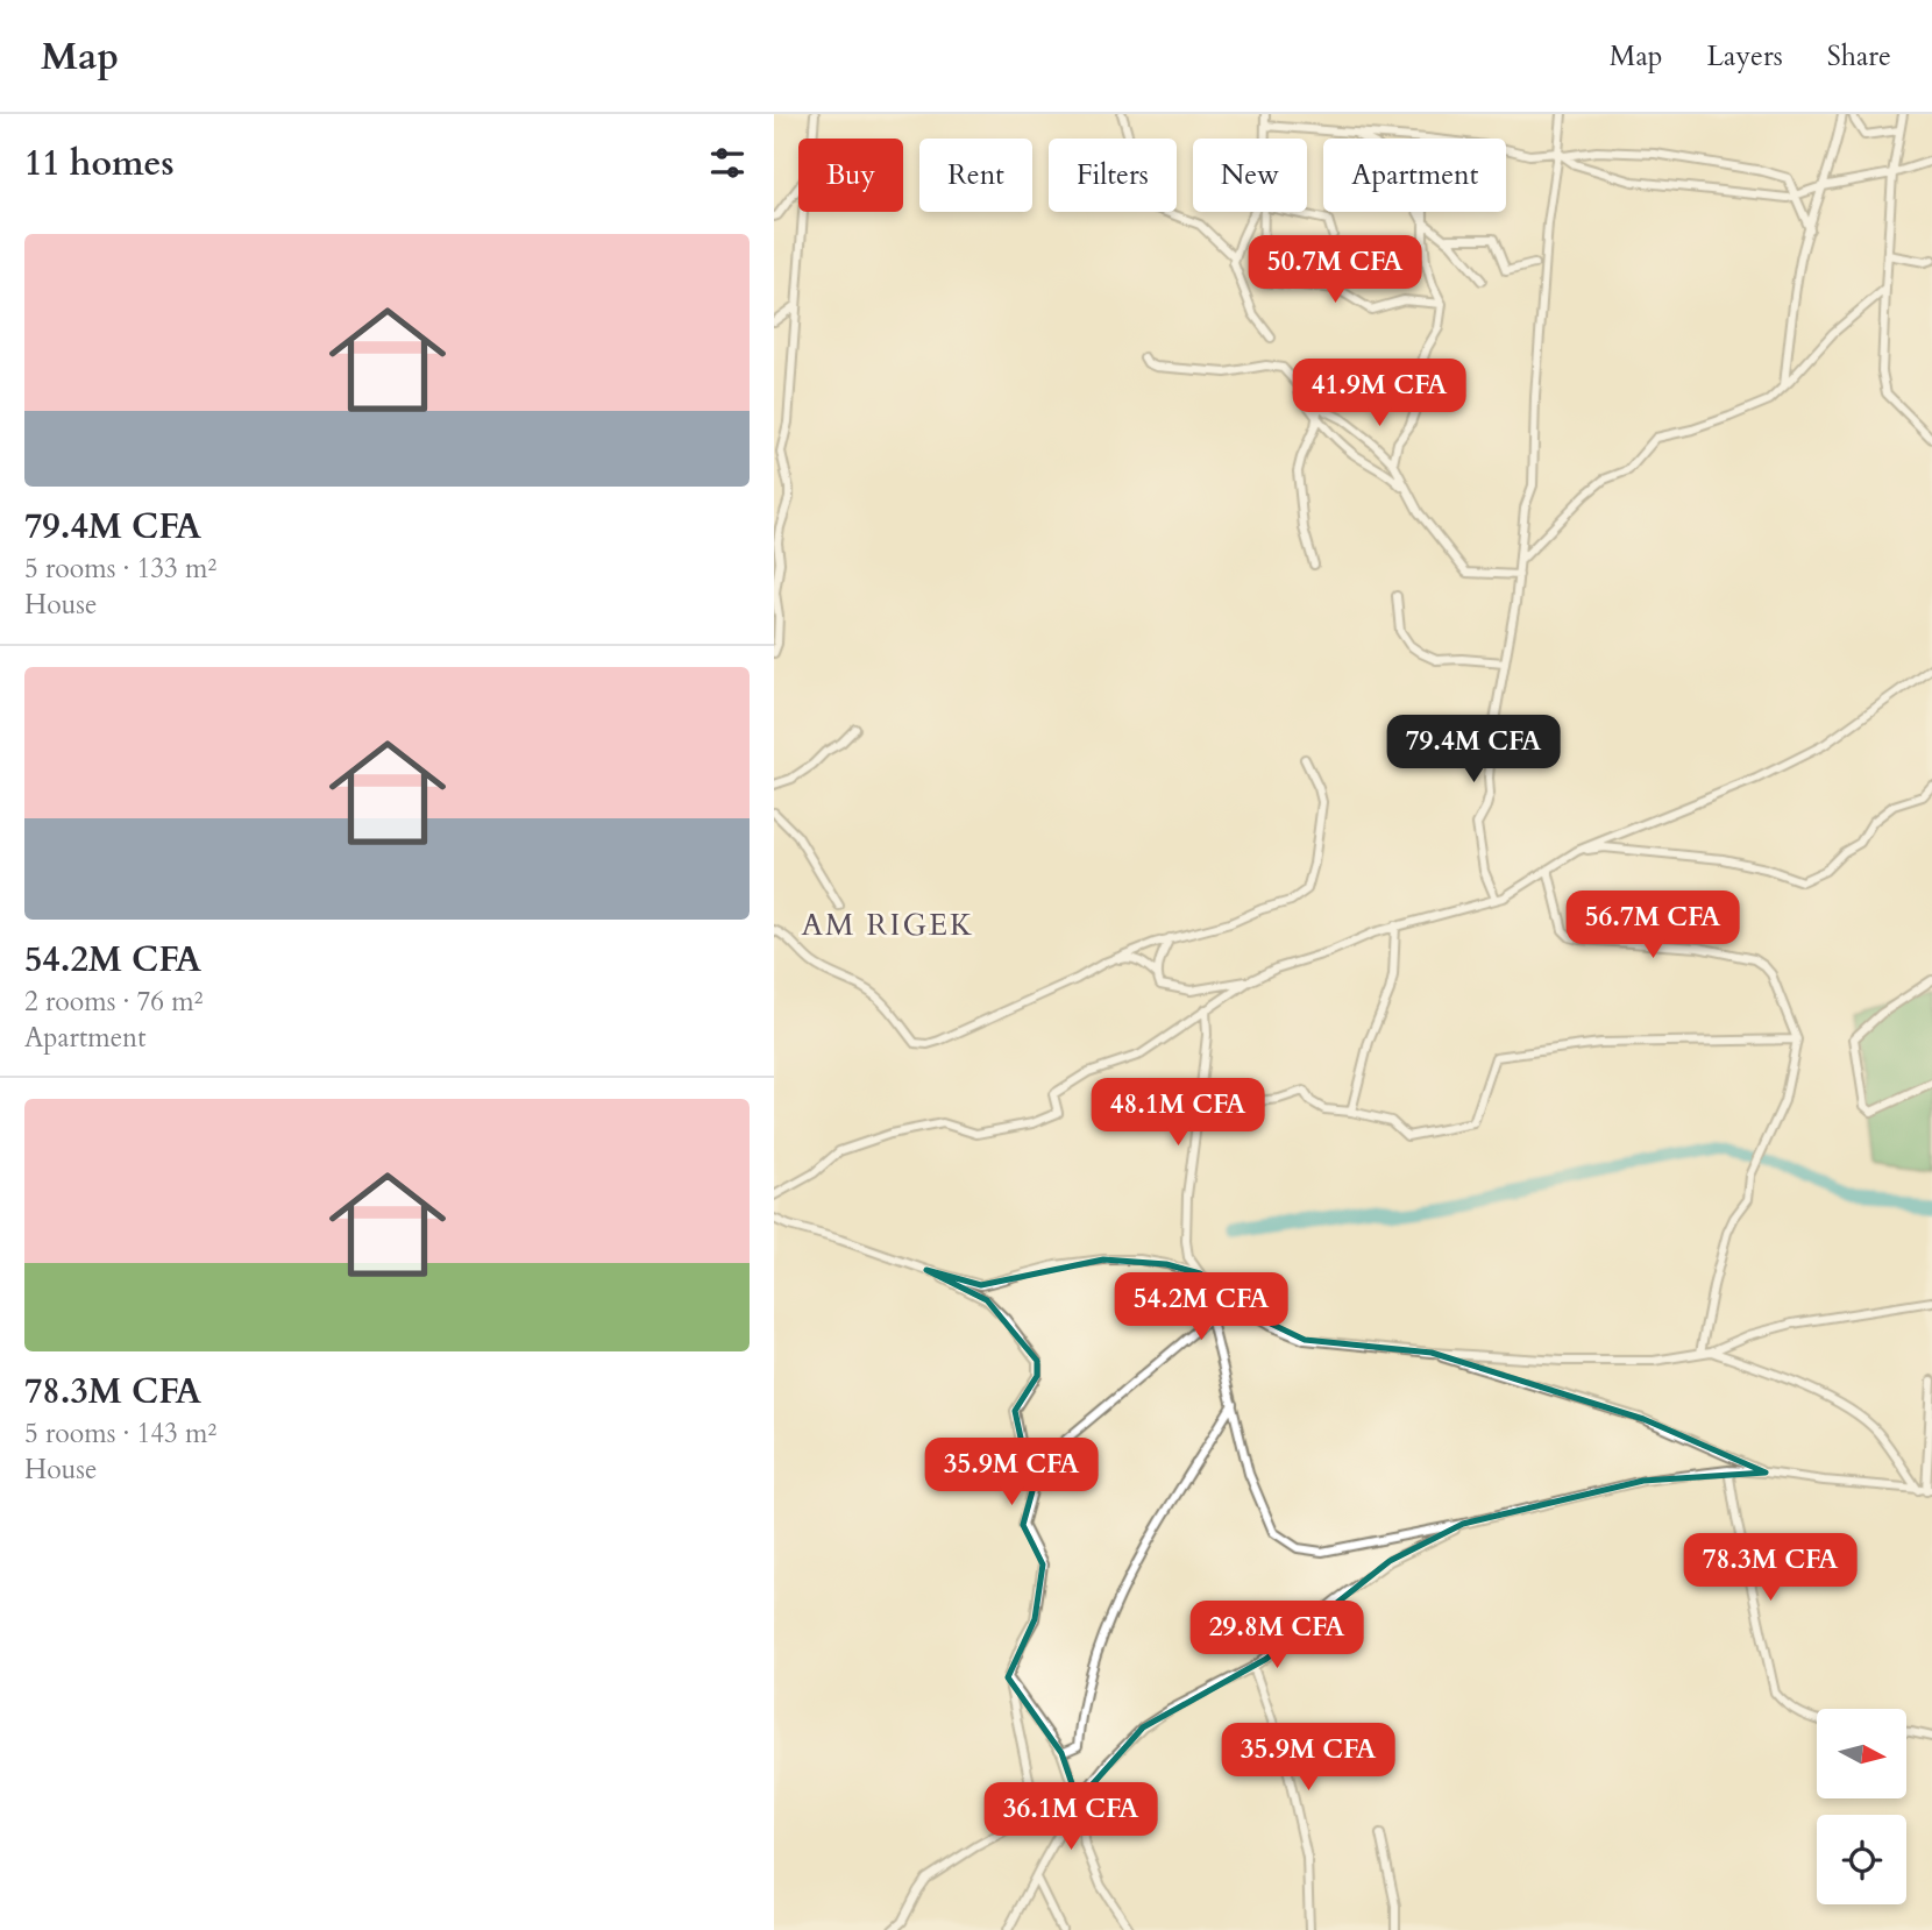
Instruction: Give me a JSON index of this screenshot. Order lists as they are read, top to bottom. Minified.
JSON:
{"districts":["AM RIGEK"],"north":"right","page":{"header":"Map","nav":["Map","Layers","Share"],"heading":"11 homes","chip":["Buy","Rent","Filters","New","Apartment"],"list":[{"name":"79.4M CFA","note":"5 rooms · 133 m² · House"},{"name":"54.2M CFA","note":"2 rooms · 76 m² · Apartment"},{"name":"78.3M CFA","note":"5 rooms · 143 m² · House"}],"price":["50.7M CFA","41.9M CFA","79.4M CFA","56.7M CFA","48.1M CFA","54.2M CFA","35.9M CFA","78.3M CFA","29.8M CFA","35.9M CFA","36.1M CFA"]}}
